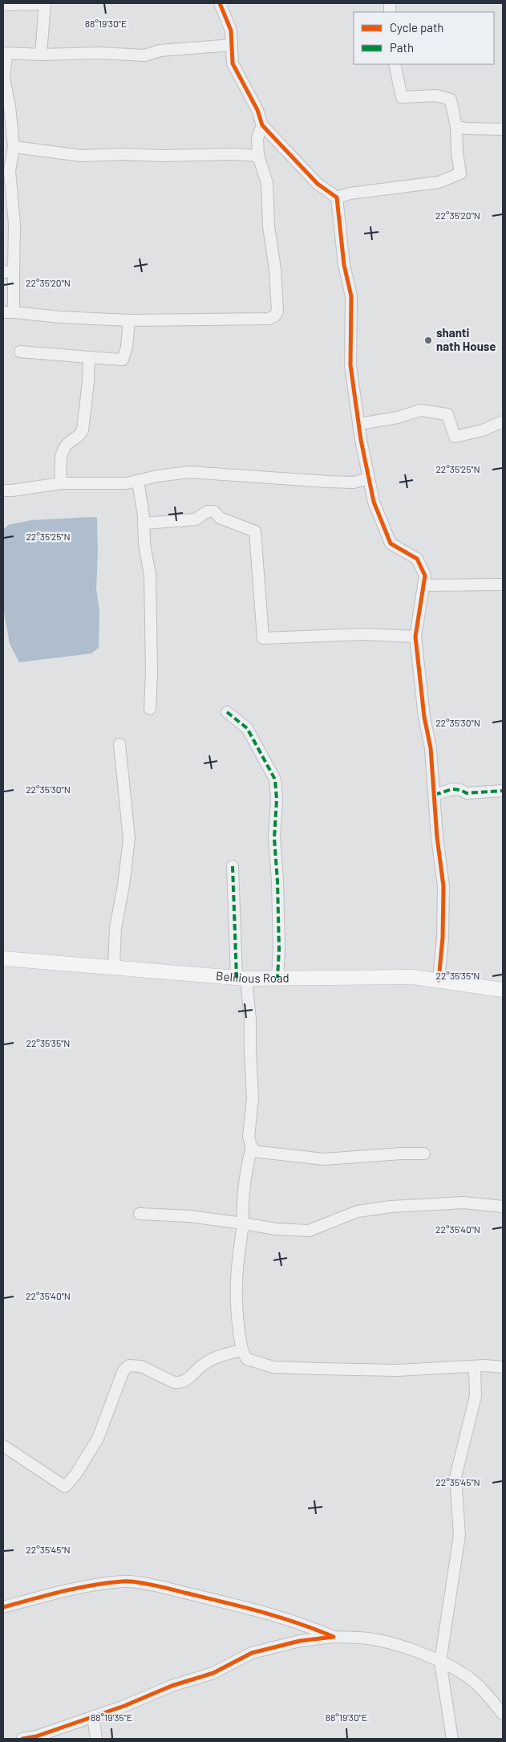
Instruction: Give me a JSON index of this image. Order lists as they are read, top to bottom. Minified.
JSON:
{"streets":{"main road":["Belilious Road"]},"places":["shanti nath House"],"legend":["Cycle path","Path"],"coordinates":["88°19'30\"E","22°35'20\"N","22°35'25\"N","22°35'30\"N","22°35'35\"N","22°35'40\"N","22°35'45\"N","88°19'35\"E"]}
